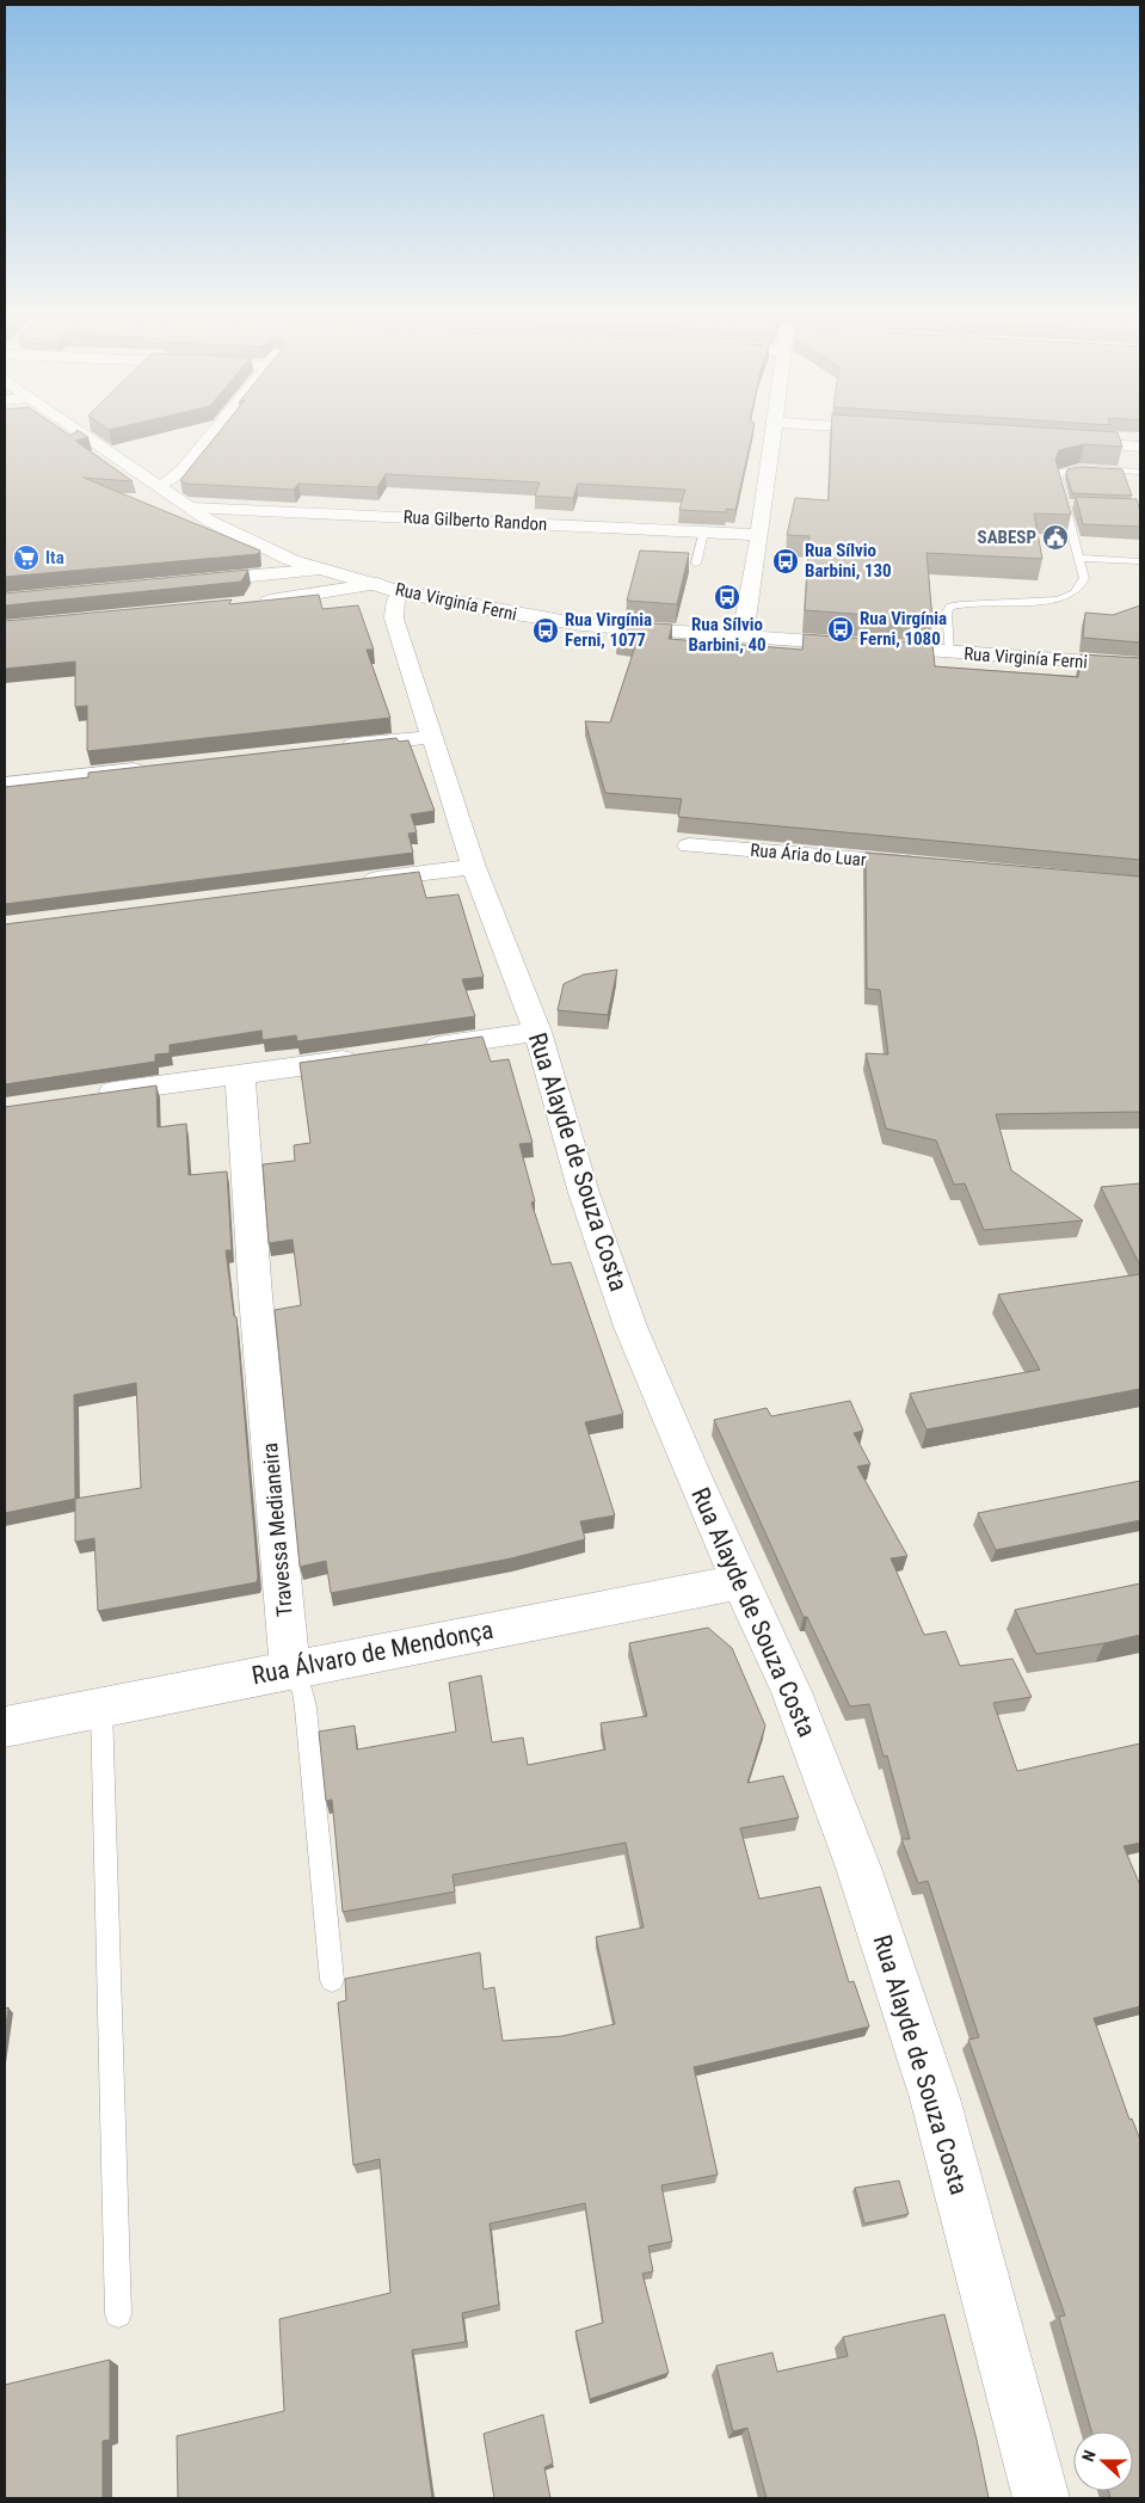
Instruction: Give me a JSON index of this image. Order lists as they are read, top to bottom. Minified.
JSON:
{"streets":{"street":["Rua Gilberto Randon","Rua Virginía Ferni","Rua Ária do Luar","Rua Alayde de Souza Costa","Travessa Medianeira","Rua Álvaro de Mendonça"]},"crossings":[["Rua Gilberto Randon","Rua Virginía Ferni"],["Rua Virginía Ferni","Rua Alayde de Souza Costa"],["Rua Alayde de Souza Costa","Rua Álvaro de Mendonça"],["Travessa Medianeira","Rua Álvaro de Mendonça"]],"places":{"public building":["SABESP"],"supermarket":["Ita"],"bus stop":["Rua Sílvio Barbini, 130","Rua Sílvio Barbini, 40","Rua Virgínia Ferni, 1080","Rua Virgínia Ferni, 1077"]},"north":"left"}
